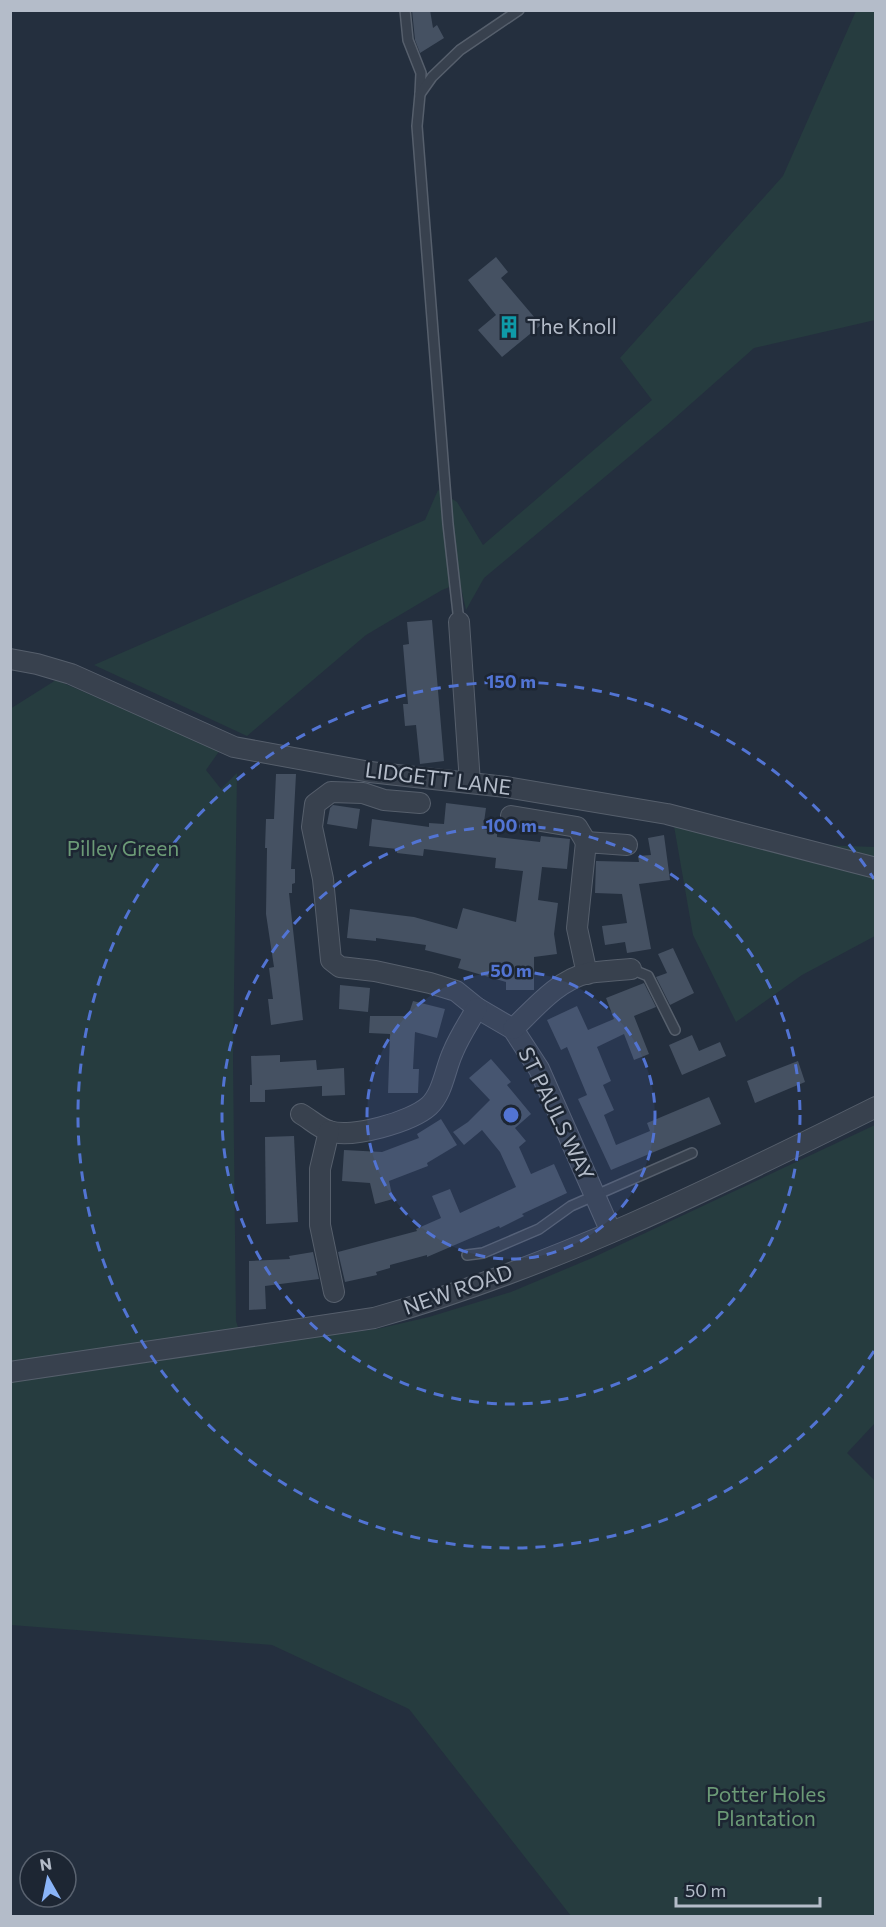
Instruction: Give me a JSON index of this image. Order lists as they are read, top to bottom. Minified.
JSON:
{"streets":{"street":["LIDGETT LANE","ST PAULS WAY","NEW ROAD"]},"crossings":[["ST PAULS WAY","NEW ROAD"]],"parks":["Pilley Green","Potter Holes Plantation"],"places":{"building":["The Knoll"]},"scale_bar":"50 m","north":"top","rings":["150 m","100 m","50 m"]}
